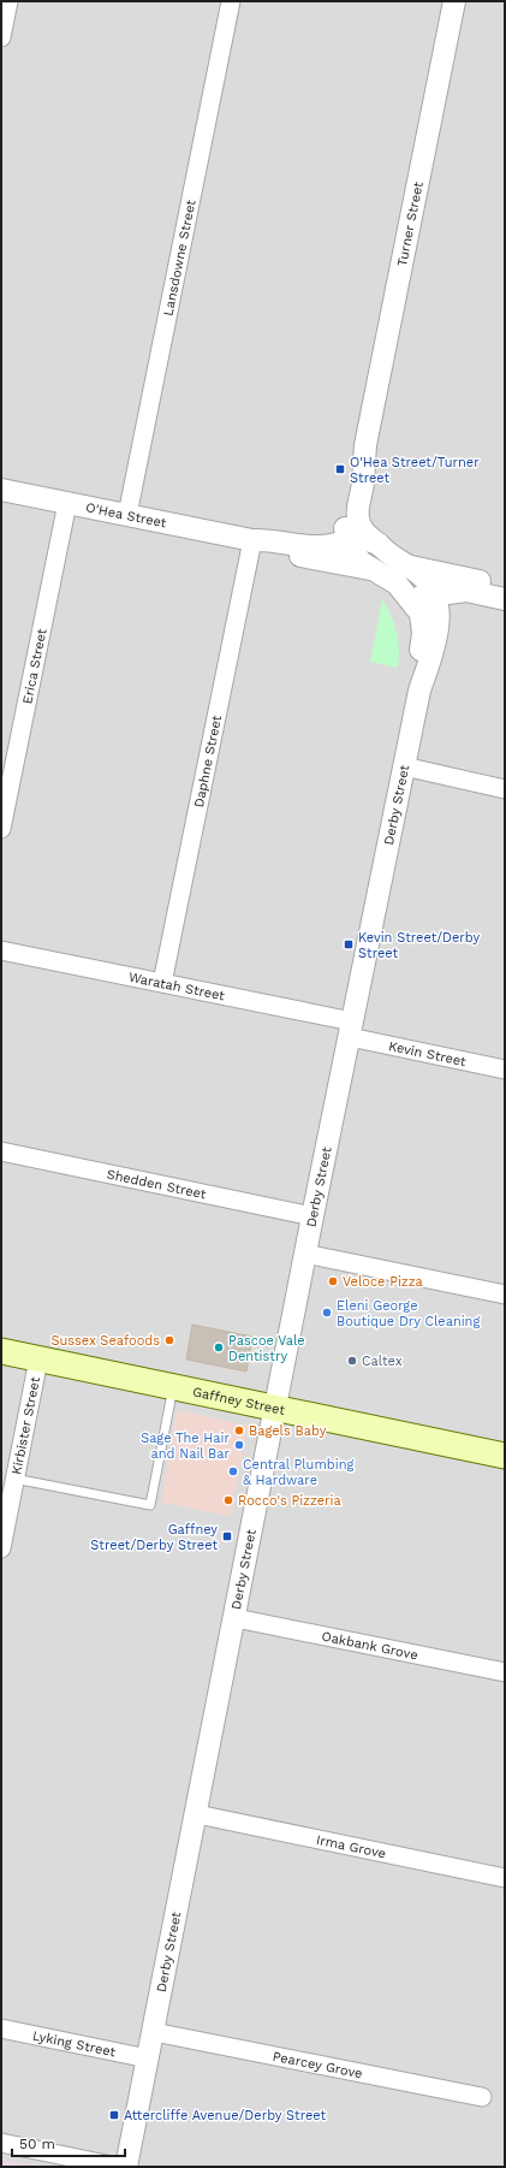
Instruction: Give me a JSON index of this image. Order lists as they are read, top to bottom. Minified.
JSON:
{"streets":{"main road":["Gaffney Street"],"street":["Turner Street","Lansdowne Street","O'Hea Street","Erica Street","Daphne Street","Derby Street","Waratah Street","Kevin Street","Shedden Street","Kirbister Street","Oakbank Grove","Irma Grove","Lyking Street","Pearcey Grove"]},"crossings":[["Turner Street","O'Hea Street"],["Turner Street","Derby Street"],["Lansdowne Street","O'Hea Street"],["O'Hea Street","Erica Street"],["O'Hea Street","Daphne Street"],["O'Hea Street","Derby Street"],["Daphne Street","Waratah Street"],["Derby Street","Waratah Street"],["Derby Street","Kevin Street"],["Derby Street","Shedden Street"],["Derby Street","Gaffney Street"],["Derby Street","Oakbank Grove"],["Derby Street","Irma Grove"],["Derby Street","Lyking Street"],["Derby Street","Pearcey Grove"],["Waratah Street","Kevin Street"],["Gaffney Street","Kirbister Street"]],"places":{"transit":["O'Hea Street/Turner Street","Kevin Street/Derby Street","Gaffney Street/Derby Street","Attercliffe Avenue/Derby Street"],"other":["Veloce Pizza","Eleni George Boutique Dry Cleaning","Sussex Seafoods","Pascoe Vale Dentistry","Caltex","Bagels Baby","Sage The Hair and Nail Bar","Central Plumbing & Hardware","Rocco's Pizzeria"]},"scale_bar":"50 m"}
